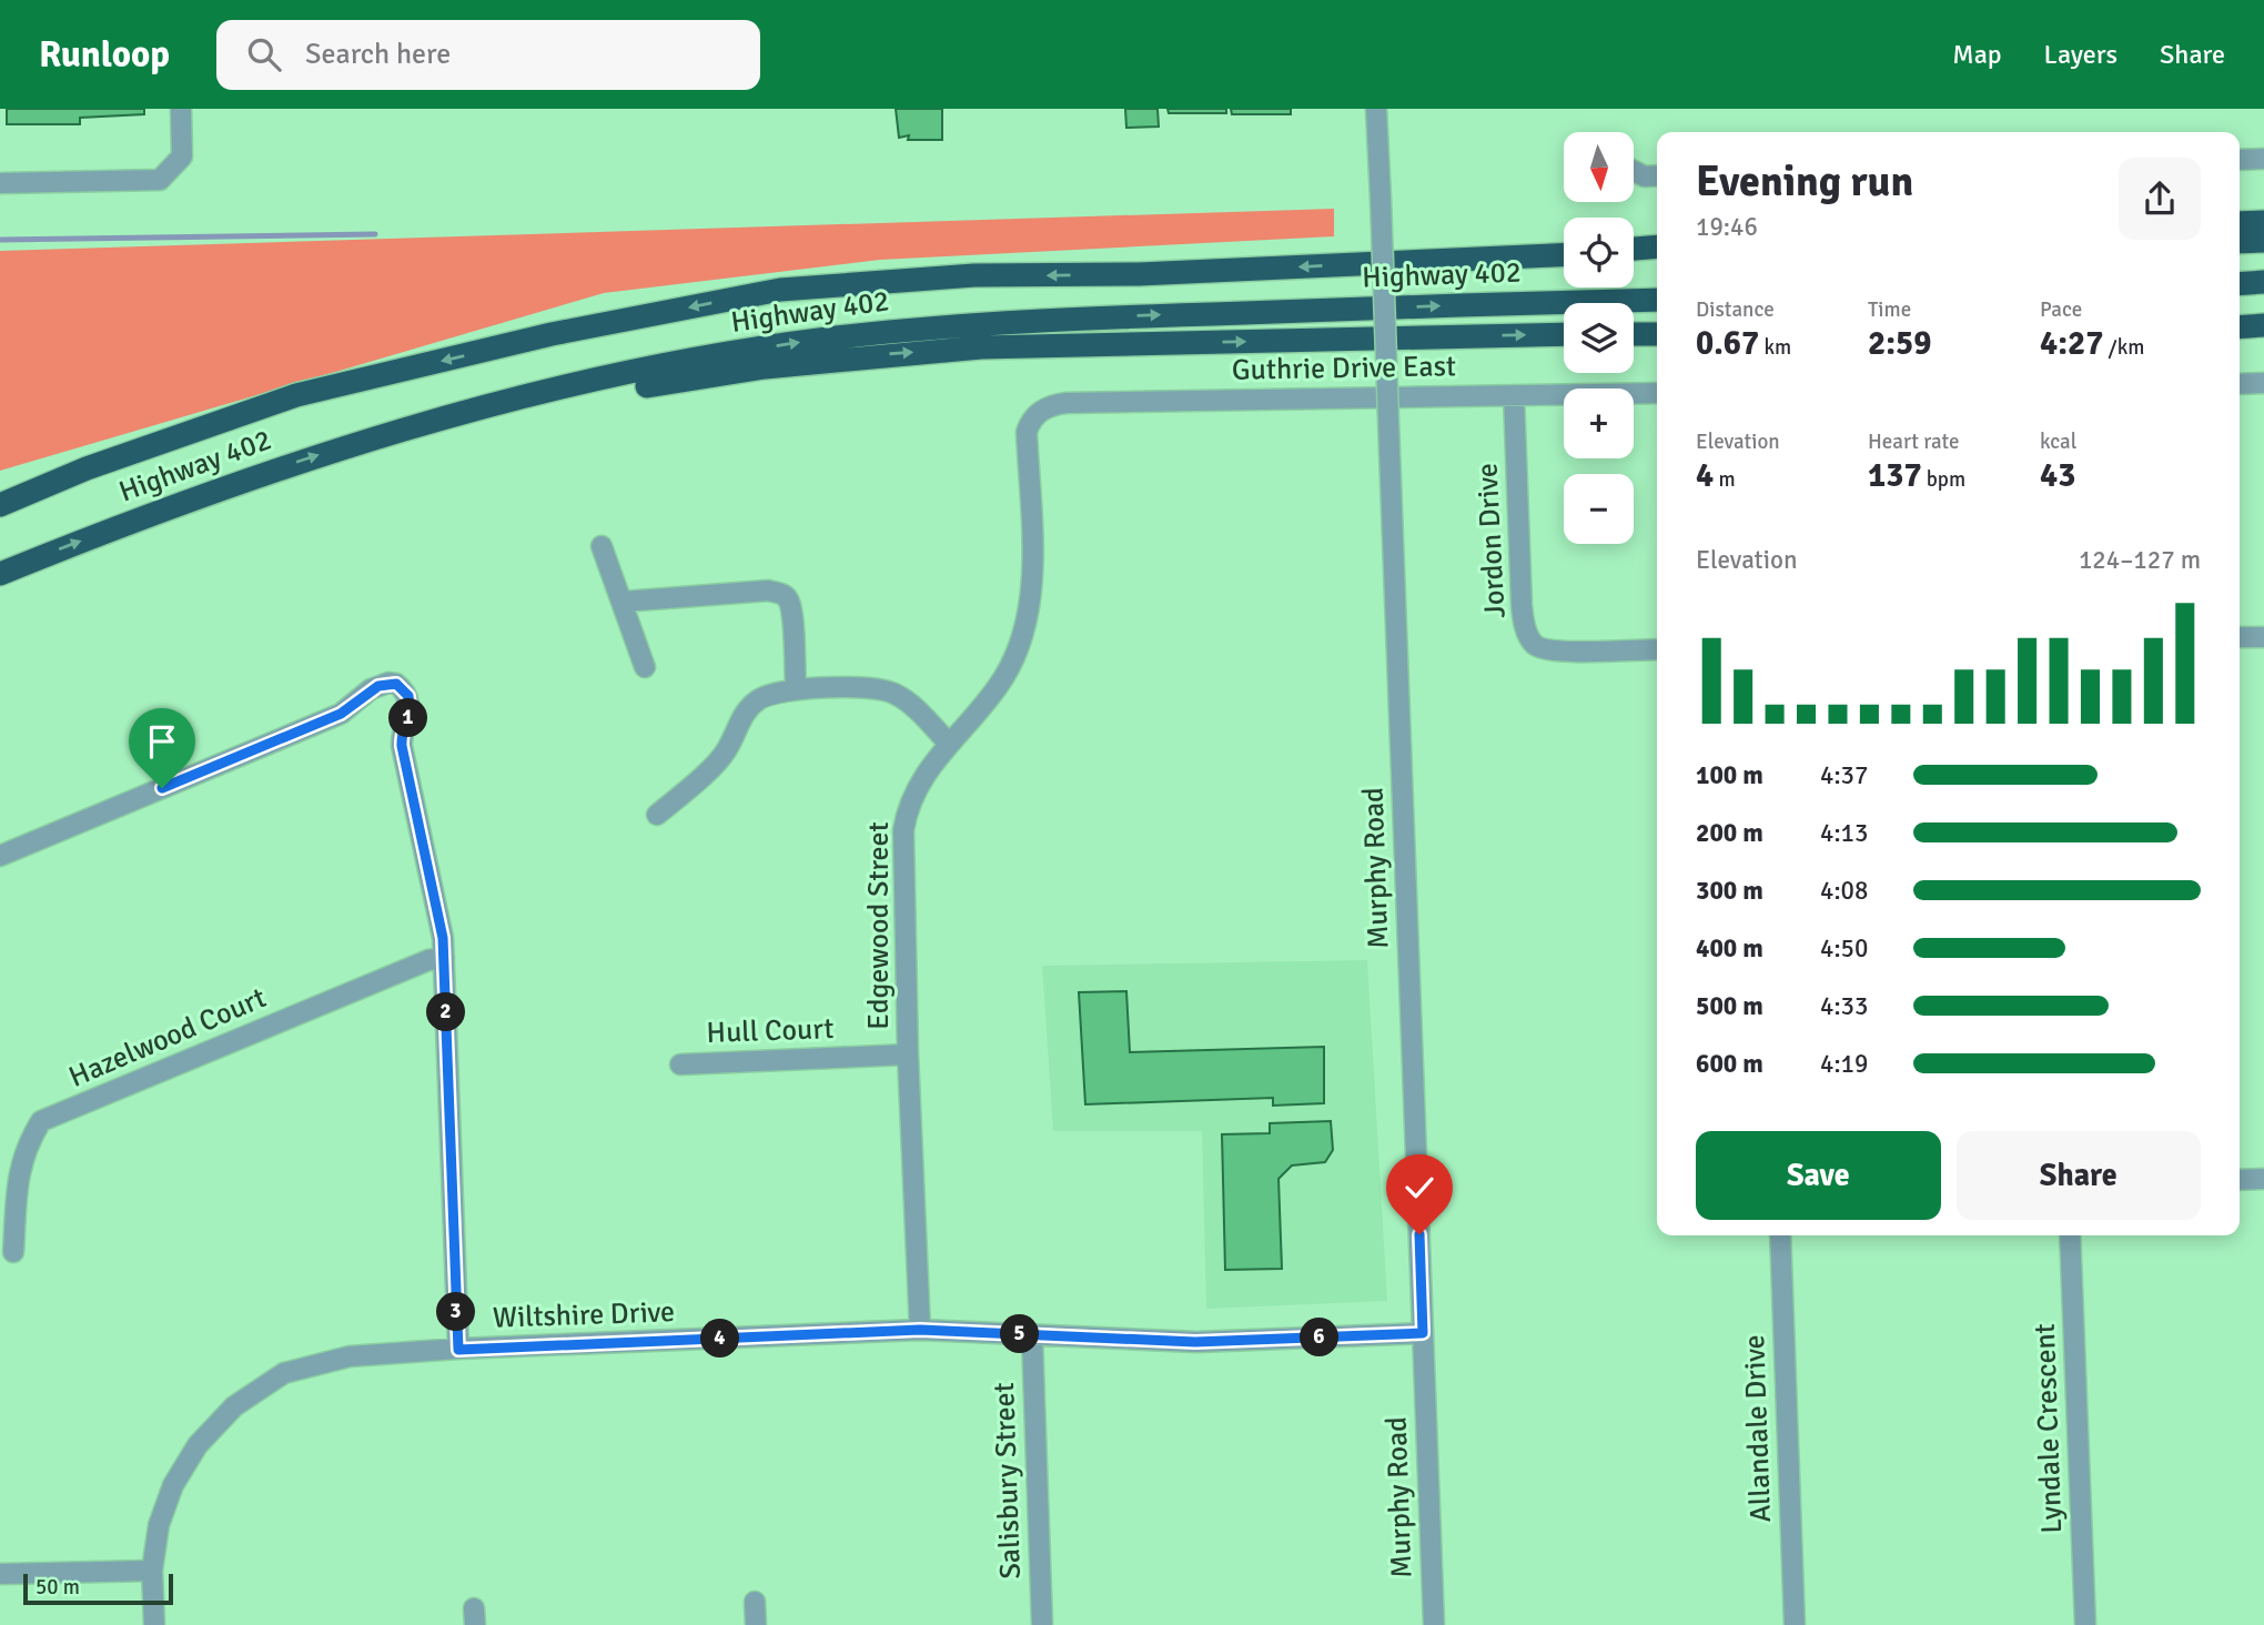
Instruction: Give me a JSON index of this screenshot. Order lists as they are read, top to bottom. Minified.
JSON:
{"streets":{"highway":["Highway 402"],"street":["Guthrie Drive East","Jordon Drive","Murphy Road","Edgewood Street","Hull Court","Hazelwood Court","Wiltshire Drive","Allandale Drive","Lyndale Crescent","Salisbury Street"]},"crossings":[["Guthrie Drive East","Jordon Drive"],["Guthrie Drive East","Edgewood Street"],["Murphy Road","Wiltshire Drive"],["Edgewood Street","Hull Court"],["Edgewood Street","Wiltshire Drive"],["Wiltshire Drive","Salisbury Street"]],"scale_bar":"50 m","north":"bottom","page":{"header":"Runloop","search":"Search here","nav":["Map","Layers","Share"],"map_buttons":["+","−"],"heading":["Evening run","19:46"],"stats":[["Distance","0.67 km"],["Time","2:59"],["Pace","4:27 /km"],["Elevation","4 m"],["Heart rate","137 bpm"],["kcal","43"]],"chart":["Elevation","124–127 m"],"pins":["1","2","3","5","6","4"],"list":[{"name":"100 m","note":"4:37"},{"name":"200 m","note":"4:13"},{"name":"300 m","note":"4:08"},{"name":"400 m","note":"4:50"},{"name":"500 m","note":"4:33"},{"name":"600 m","note":"4:19"}],"buttons":["Save","Share"],"scale":"50 m"}}
